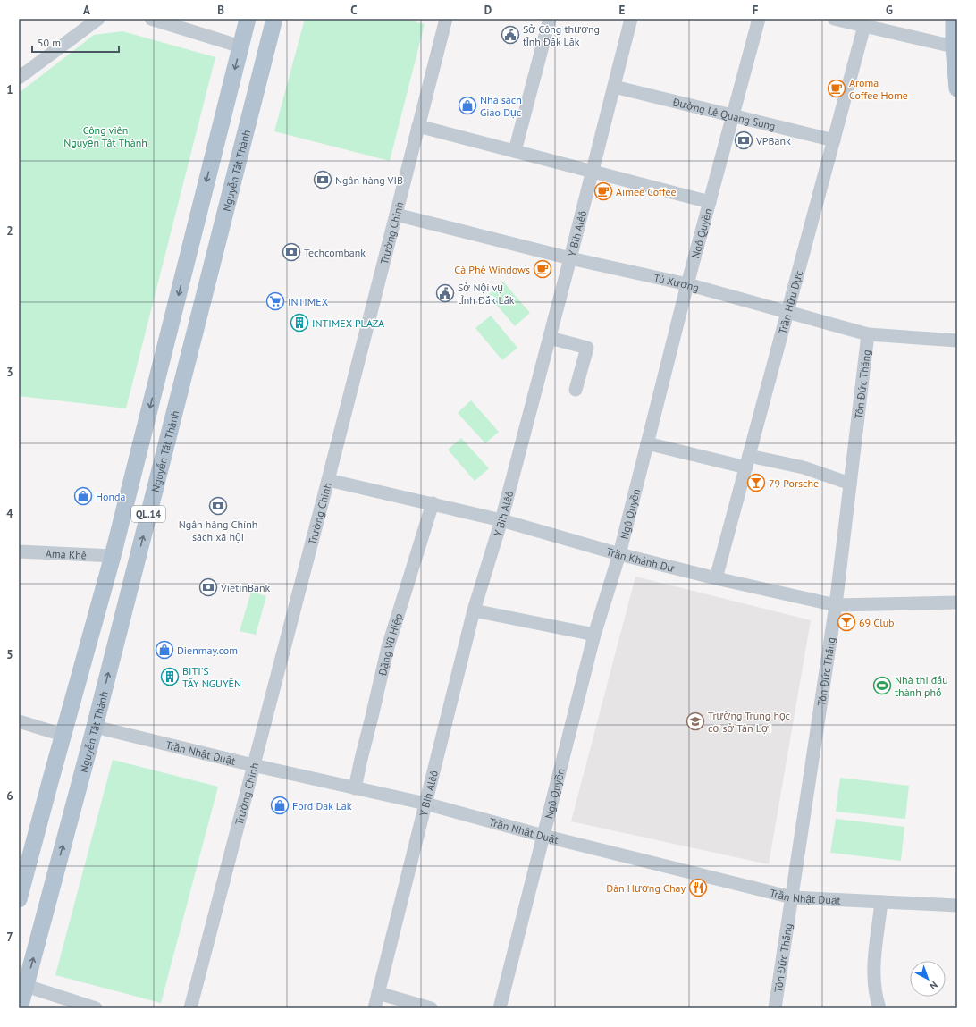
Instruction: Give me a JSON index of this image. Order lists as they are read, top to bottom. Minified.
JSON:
{"streets":{"main road":["Nguyễn Tất Thành","QL.14"],"street":["Đường Lê Quang Sung","Trường Chinh","Y Bih Alêô","Ngô Quyền","Tú Xương","Trần Hữu Dực","Tôn Đức Thắng","Ama Khê","Trần Khánh Dư","Đặng Vũ Hiệp","Trần Nhật Duật"]},"crossings":[["Đường Lê Quang Sung","Y Bih Alêô"],["Đường Lê Quang Sung","Ngô Quyền"],["Đường Lê Quang Sung","Trần Hữu Dực"],["Nguyễn Tất Thành","Trần Nhật Duật"],["Trường Chinh","Tú Xương"],["Trường Chinh","Trần Khánh Dư"],["Trường Chinh","Trần Nhật Duật"],["Y Bih Alêô","Tú Xương"],["Y Bih Alêô","Trần Khánh Dư"],["Y Bih Alêô","Trần Nhật Duật"],["Ngô Quyền","Tú Xương"],["Ngô Quyền","Trần Khánh Dư"],["Ngô Quyền","Trần Nhật Duật"],["Tú Xương","Trần Hữu Dực"],["Tú Xương","Tôn Đức Thắng"],["Trần Hữu Dực","Trần Khánh Dư"],["Tôn Đức Thắng","Trần Khánh Dư"],["Tôn Đức Thắng","Trần Nhật Duật"],["QL.14","Ama Khê"],["Trần Khánh Dư","Đặng Vũ Hiệp"],["Đặng Vũ Hiệp","Trần Nhật Duật"]],"parks":["Công viên Nguyễn Tất Thành"],"places":{"public building":["Sở Công thương tỉnh Đắk Lắk","Sở Nội vụ tỉnh Đắk Lắk"],"cafe":["Aroma Coffee Home","Aimeê Coffee","Cà Phê Windows"],"shop":["Nhà sách Giáo Dục","Honda","Dienmay.com","Ford Dak Lak"],"bank":["VPBank","Ngân hàng VIB","Techcombank","Ngân hàng Chính sách xã hội","VietinBank"],"supermarket":["INTIMEX"],"building":["INTIMEX PLAZA","BITI'S TÂY NGUYÊN"],"bar":["79 Porsche","69 Club"],"sports":["Nhà thi đấu thành phố"],"school or university":["Trường Trung học cơ sở Tân Lợi"],"restaurant":["Đàn Hương Chay"]},"scale_bar":"50 m","north":"bottom right","grid":{"columns":["A","B","C","D","E","F","G"],"rows":["1","2","3","4","5","6","7"]}}
